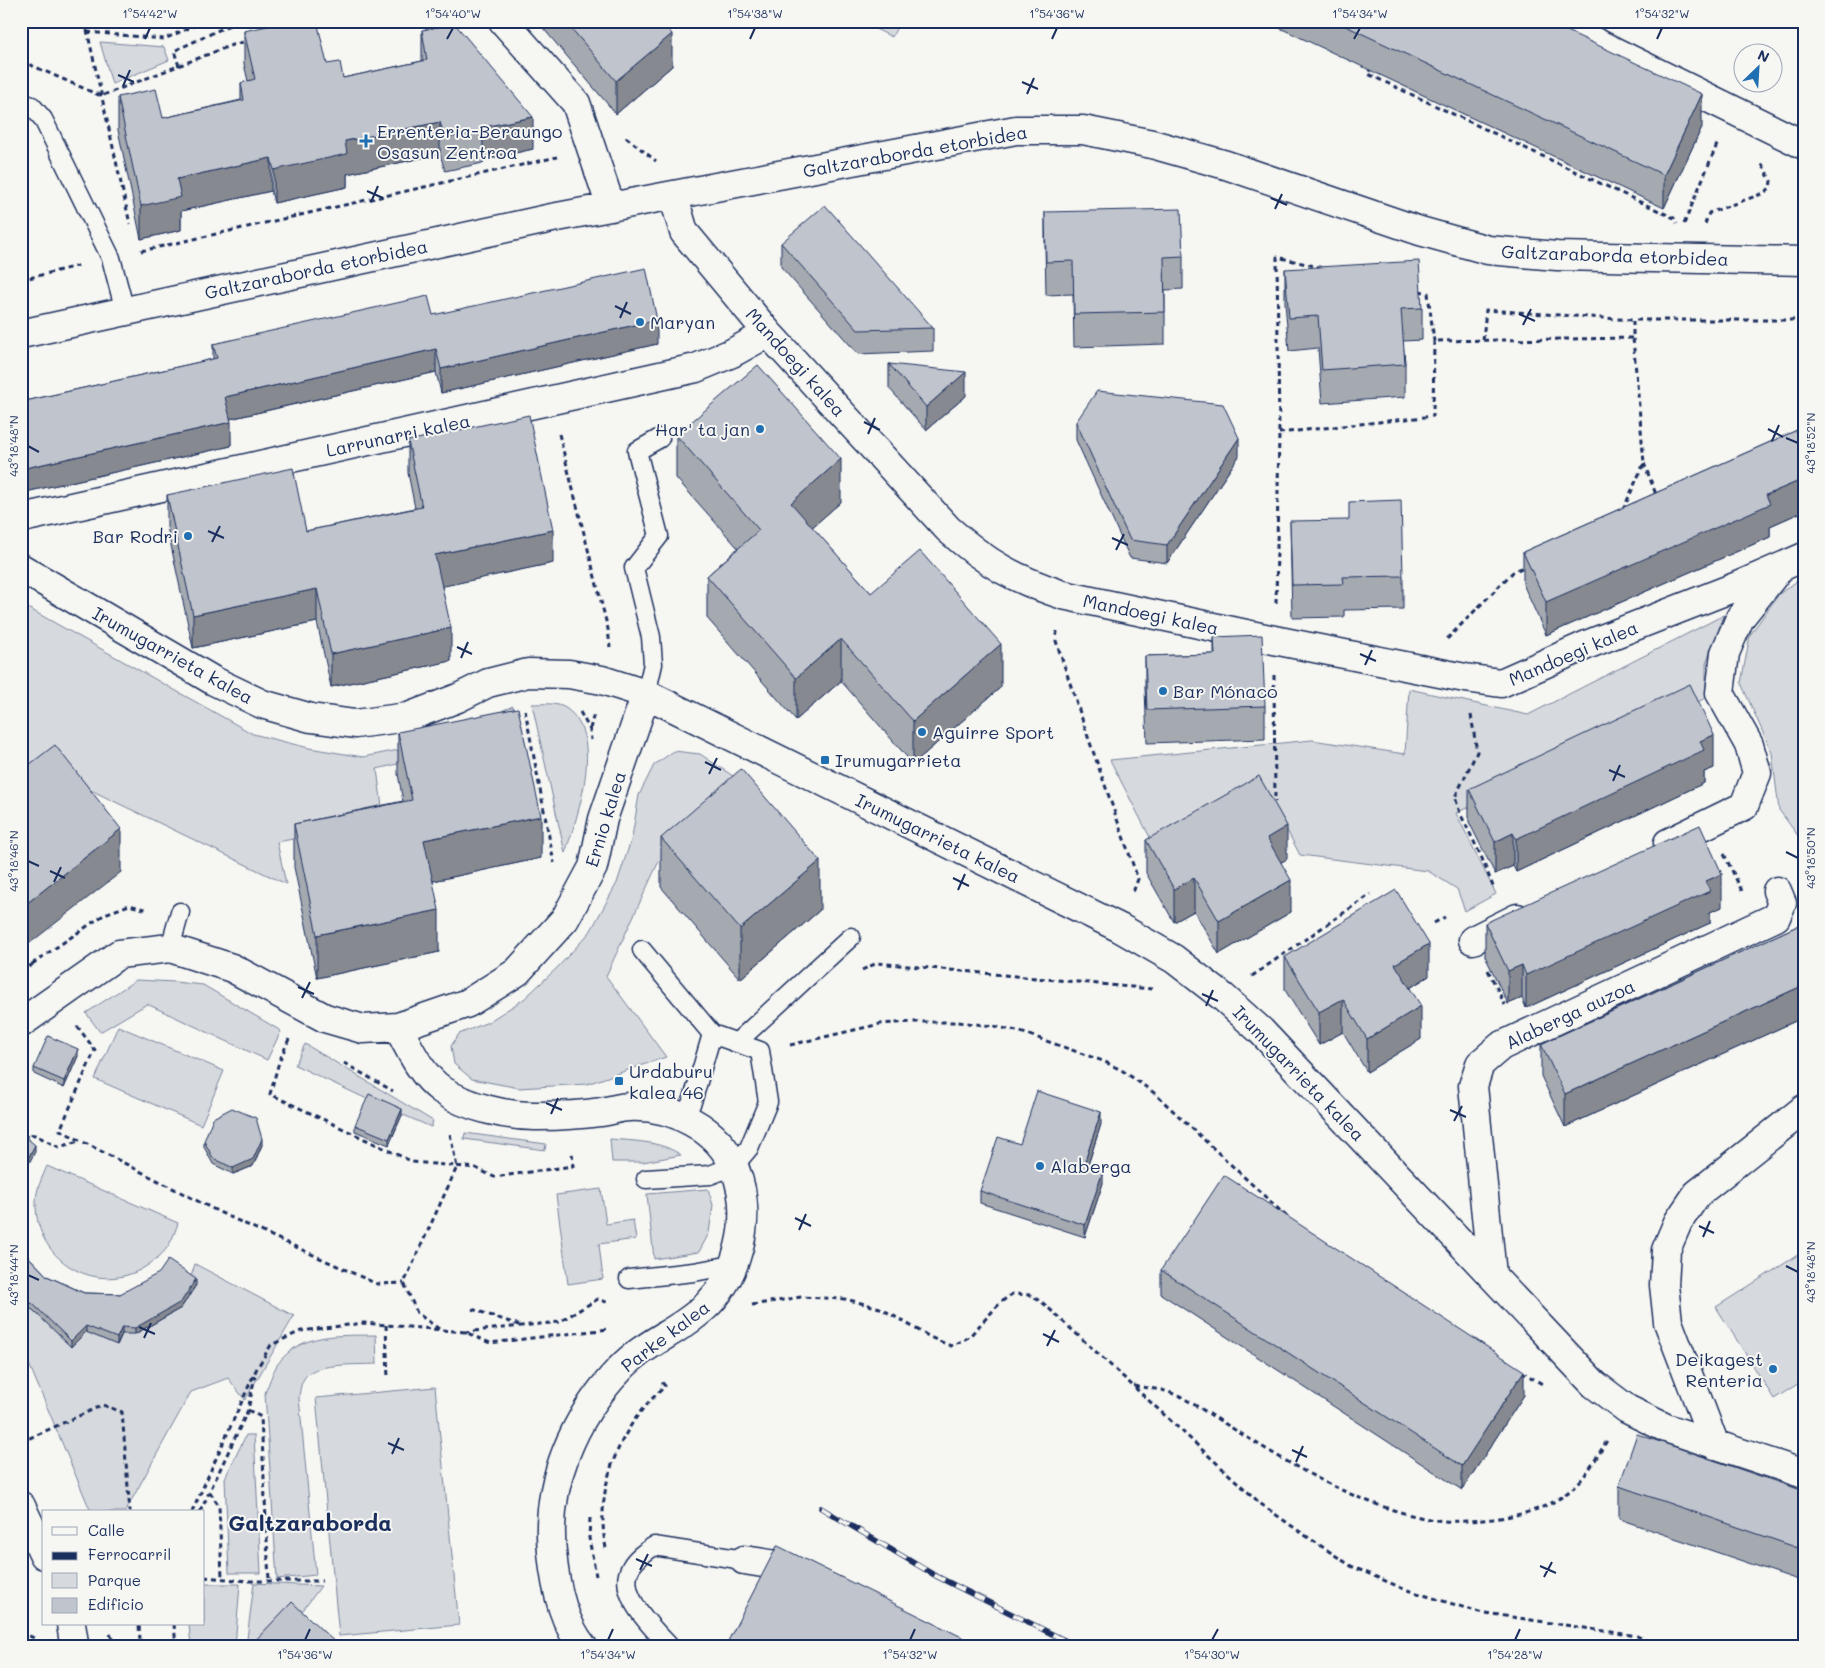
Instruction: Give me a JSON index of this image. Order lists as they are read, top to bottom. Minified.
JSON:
{"streets":{"street":["Galtzaraborda etorbidea","Mandoegi kalea","Larrunarri kalea","Irumugarrieta kalea","Ernio kalea","Alaberga auzoa","Parke kalea"]},"crossings":[["Galtzaraborda etorbidea","Mandoegi kalea"],["Mandoegi kalea","Larrunarri kalea"],["Irumugarrieta kalea","Ernio kalea"],["Irumugarrieta kalea","Alaberga auzoa"],["Ernio kalea","Parke kalea"]],"districts":["Galtzaraborda"],"places":{"health":["Errenteria-Beraungo Osasun Zentroa"],"other":["Maryan","Har' ta jan","Bar Rodri","Bar Mónaco","Aguirre Sport","Alaberga","Deikagest Renteria"],"transit":["Irumugarrieta","Urdaburu kalea 46"]},"legend":["Calle","Ferrocarril","Parque","Edificio"],"north":"top right","coordinates":["1°54'42\"W","1°54'40\"W","1°54'38\"W","1°54'36\"W","1°54'34\"W","1°54'32\"W","43°18'52\"N","43°18'48\"N","43°18'50\"N","43°18'46\"N","43°18'44\"N","1°54'30\"W","1°54'28\"W"]}
